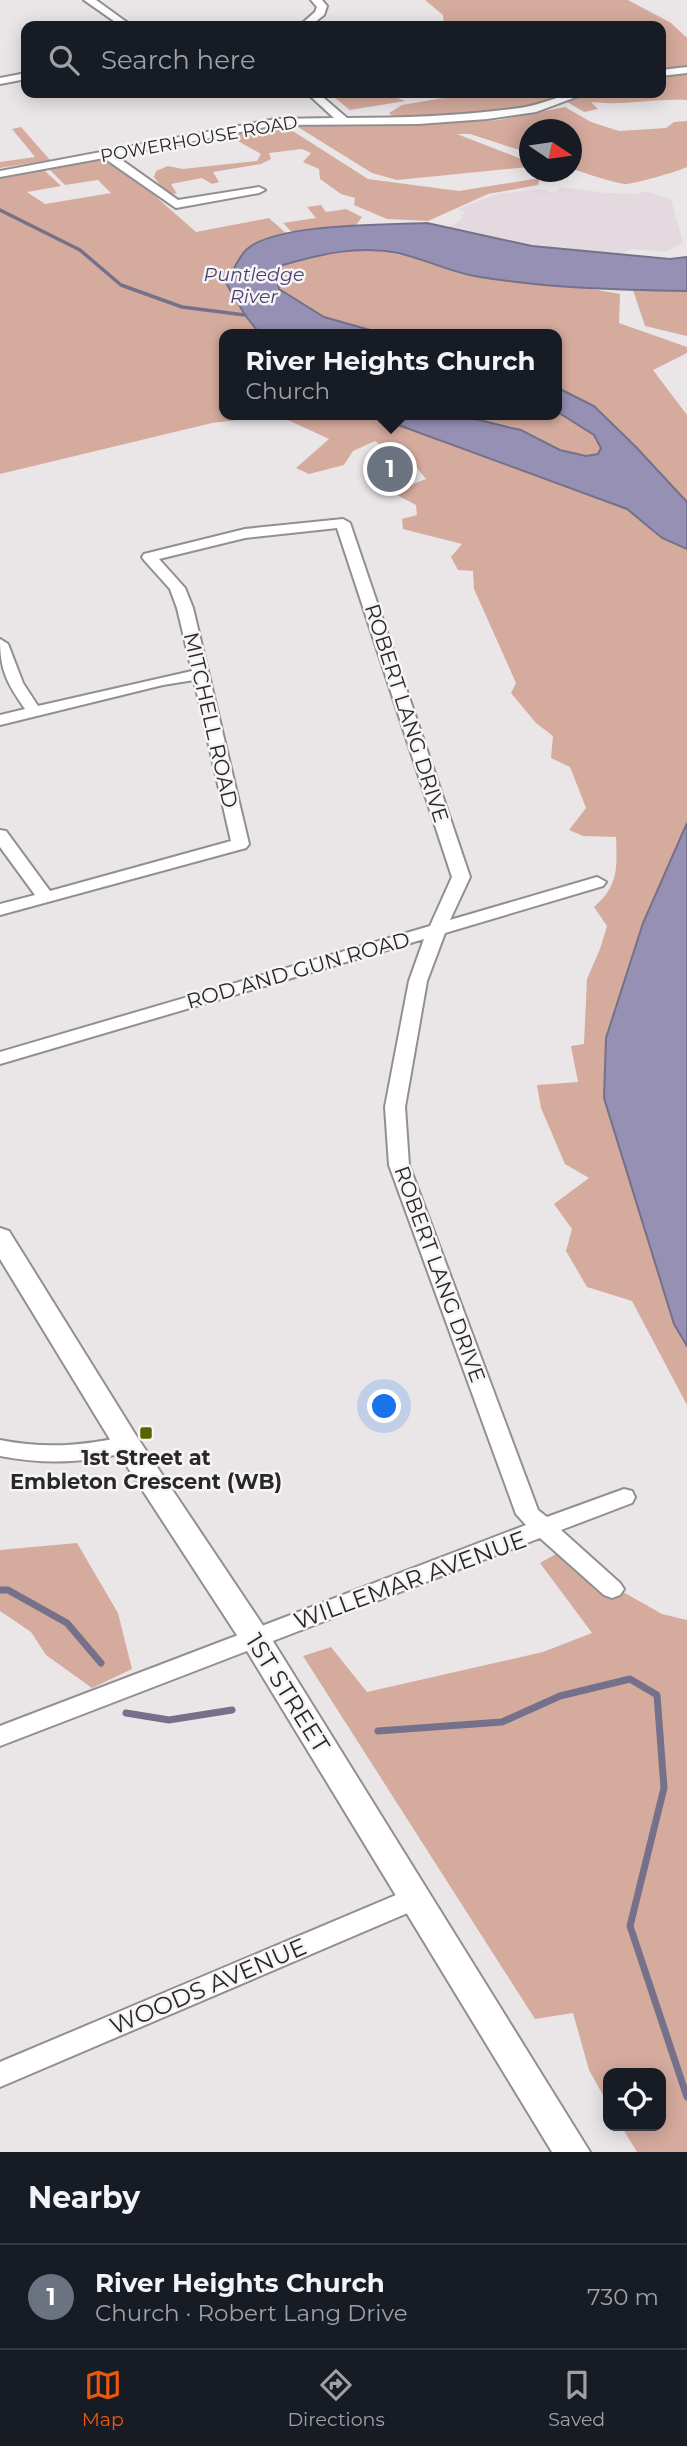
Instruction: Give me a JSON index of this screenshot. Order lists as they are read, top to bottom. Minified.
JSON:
{"streets":{"street":["POWERHOUSE ROAD","ROBERT LANG DRIVE","MITCHELL ROAD","ROD AND GUN ROAD","WILLEMAR AVENUE","1ST STREET","WOODS AVENUE"]},"crossings":[["ROBERT LANG DRIVE","MITCHELL ROAD"],["ROBERT LANG DRIVE","ROD AND GUN ROAD"],["ROBERT LANG DRIVE","WILLEMAR AVENUE"],["WILLEMAR AVENUE","1ST STREET"],["1ST STREET","WOODS AVENUE"]],"water":["Puntledge River"],"places":{"transit":["1st Street at Embleton Crescent (WB)"]},"north":"right","page":{"search":"Search here","popup":["River Heights Church","Church"],"pins":"1","heading":"Nearby","list":[{"mark":"1","name":"River Heights Church","note":"Church · Robert Lang Drive","value":"730 m"}],"nav":["Map","Directions","Saved"]}}
